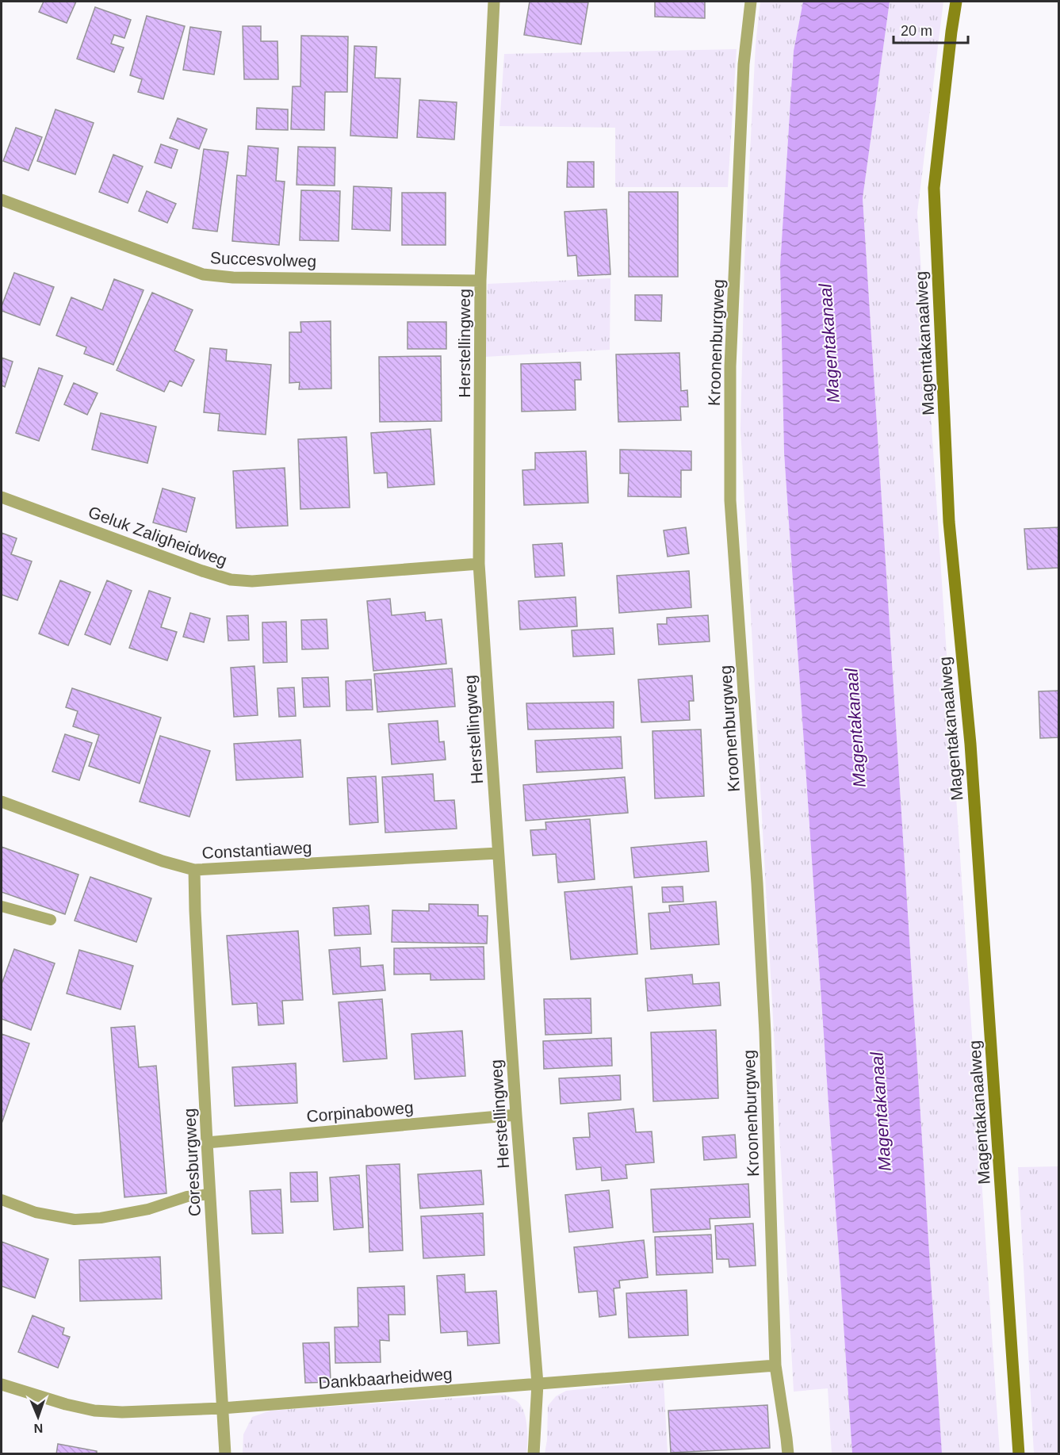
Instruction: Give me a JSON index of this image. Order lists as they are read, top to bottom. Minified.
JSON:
{"streets":{"street":["Succesvolweg","Kroonenburgweg","Herstellingweg","Magentakanaalweg","Geluk Zaligheidweg","Constantiaweg","Corpinaboweg","Coresburgweg","Dankbaarheidweg"]},"crossings":[["Succesvolweg","Herstellingweg"],["Kroonenburgweg","Dankbaarheidweg"],["Herstellingweg","Geluk Zaligheidweg"],["Herstellingweg","Constantiaweg"],["Herstellingweg","Corpinaboweg"],["Herstellingweg","Dankbaarheidweg"],["Constantiaweg","Coresburgweg"],["Corpinaboweg","Coresburgweg"],["Coresburgweg","Dankbaarheidweg"]],"water":["Magentakanaal"],"scale_bar":"20 m","north":"bottom"}
